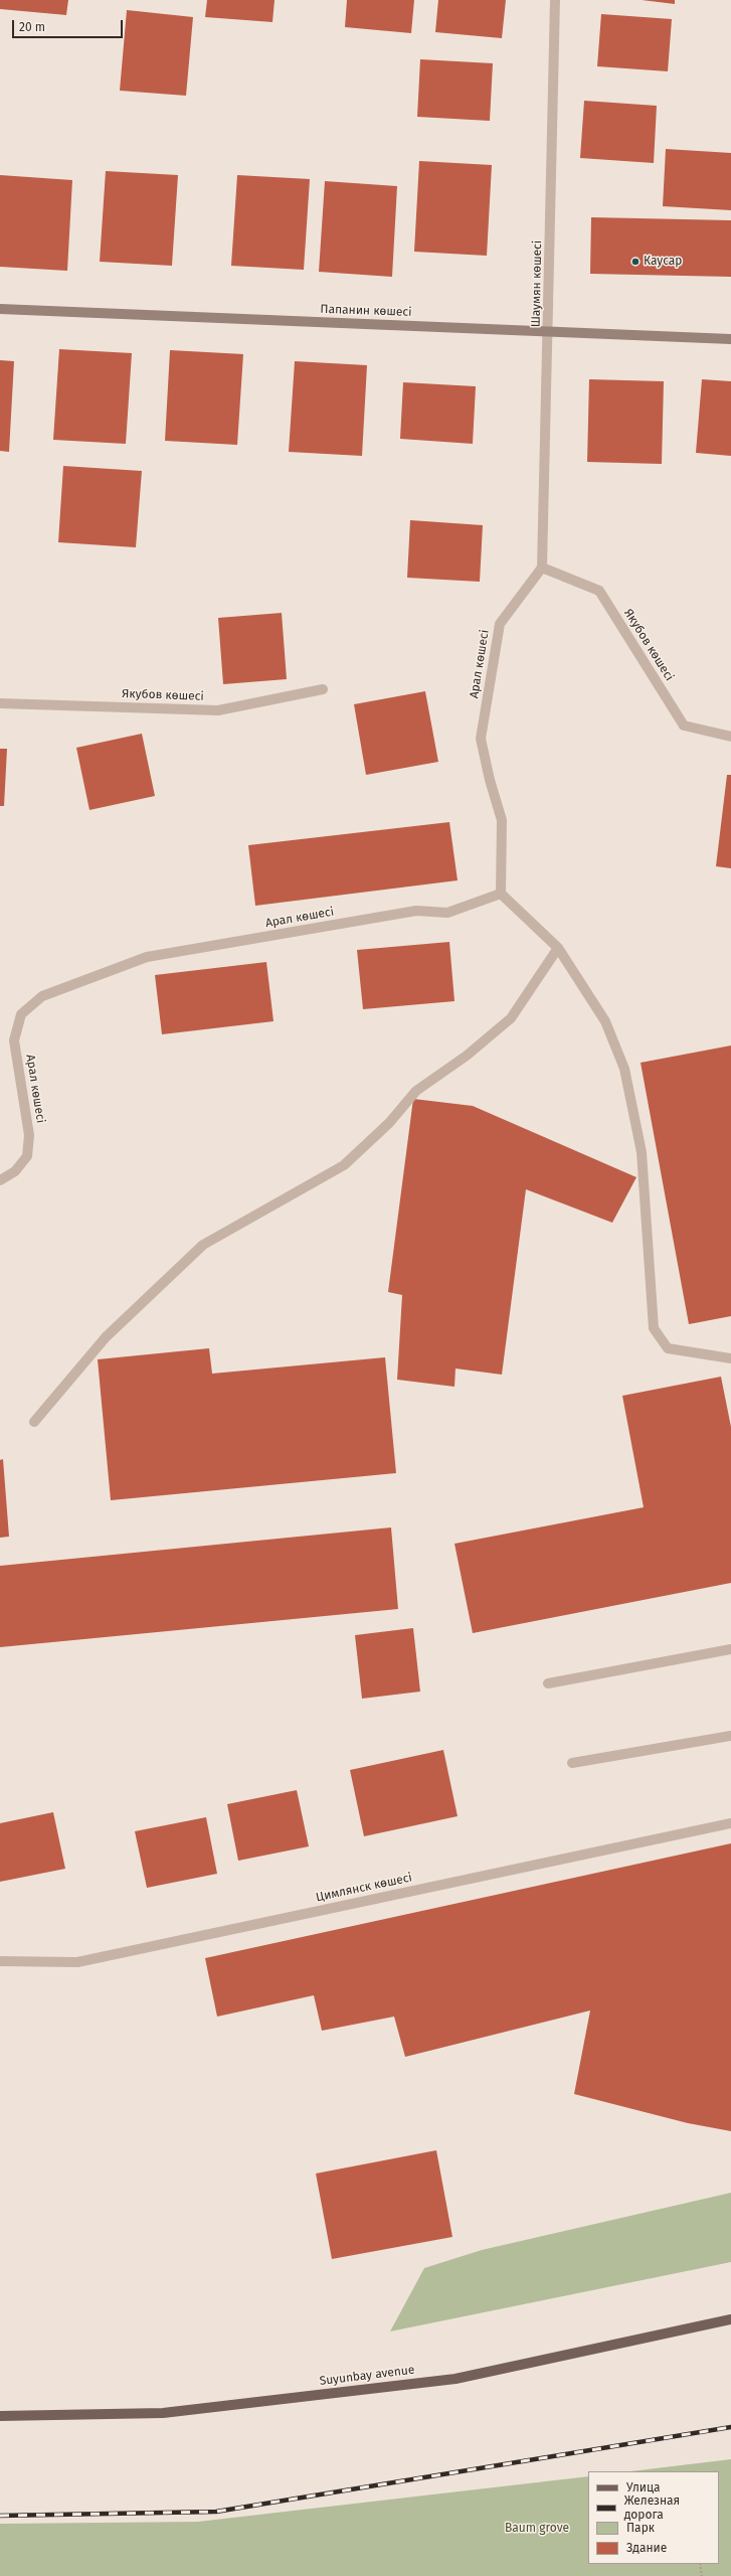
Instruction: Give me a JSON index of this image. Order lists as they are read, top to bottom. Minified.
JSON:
{"streets":{"main road":["Папанин көшесі","Suyunbay avenue"],"street":["Шаумян көшесі","Якубов көшесі","Арал көшесі","Цимлянск көшесі"]},"crossings":[["Шаумян көшесі","Папанин көшесі"],["Шаумян көшесі","Якубов көшесі"],["Шаумян көшесі","Арал көшесі"],["Якубов көшесі","Арал көшесі"]],"parks":["Baum grove"],"places":["Каусар"],"legend":["Улица","Железная дорога","Парк","Здание"],"scale_bar":"20 m"}
